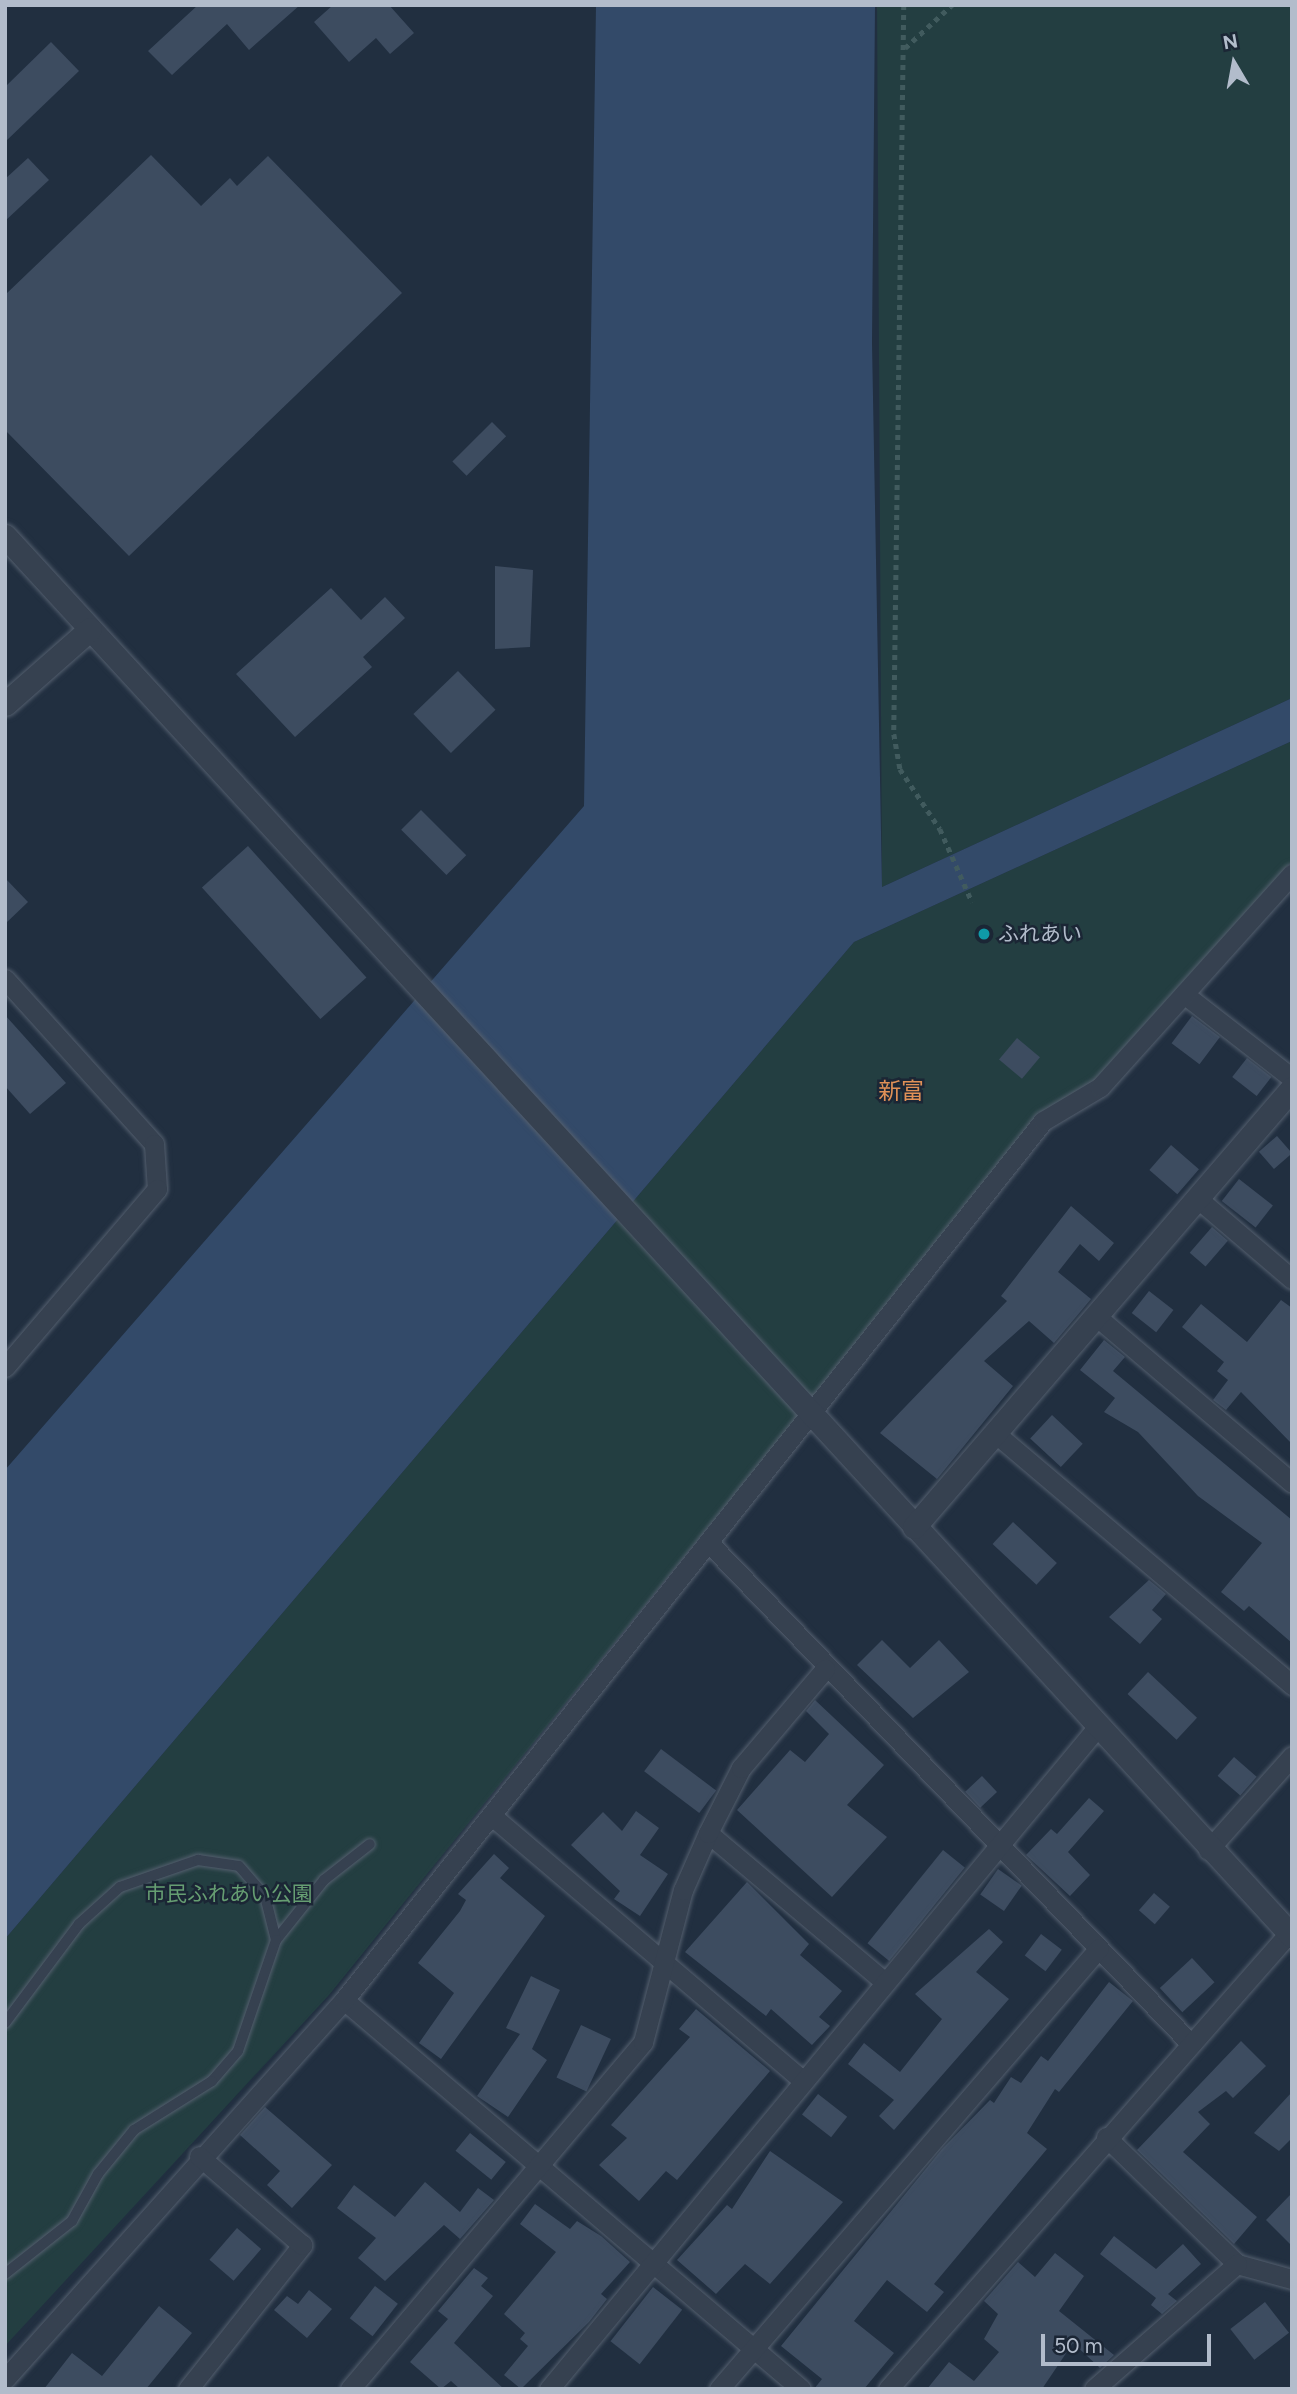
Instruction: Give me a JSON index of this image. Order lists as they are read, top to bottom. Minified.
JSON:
{"districts":["新富"],"parks":["市民ふれあい公園"],"places":["ふれあい"],"scale_bar":"50 m","north":"top"}
